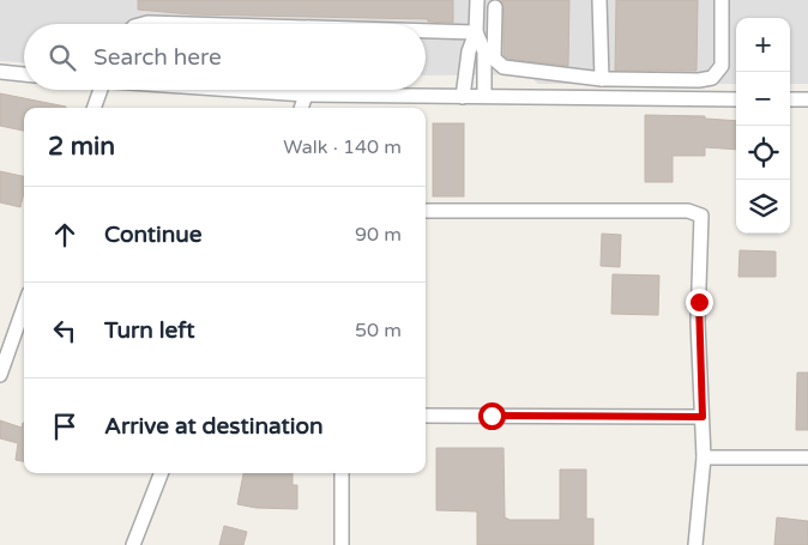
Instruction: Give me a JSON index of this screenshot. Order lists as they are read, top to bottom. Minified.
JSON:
{"page":{"map_buttons":["+","−"],"search":"Search here","heading":["2 min","Walk · 140 m"],"list":[["Continue","90 m"],["Turn left","50 m"],"Arrive at destination"]}}
